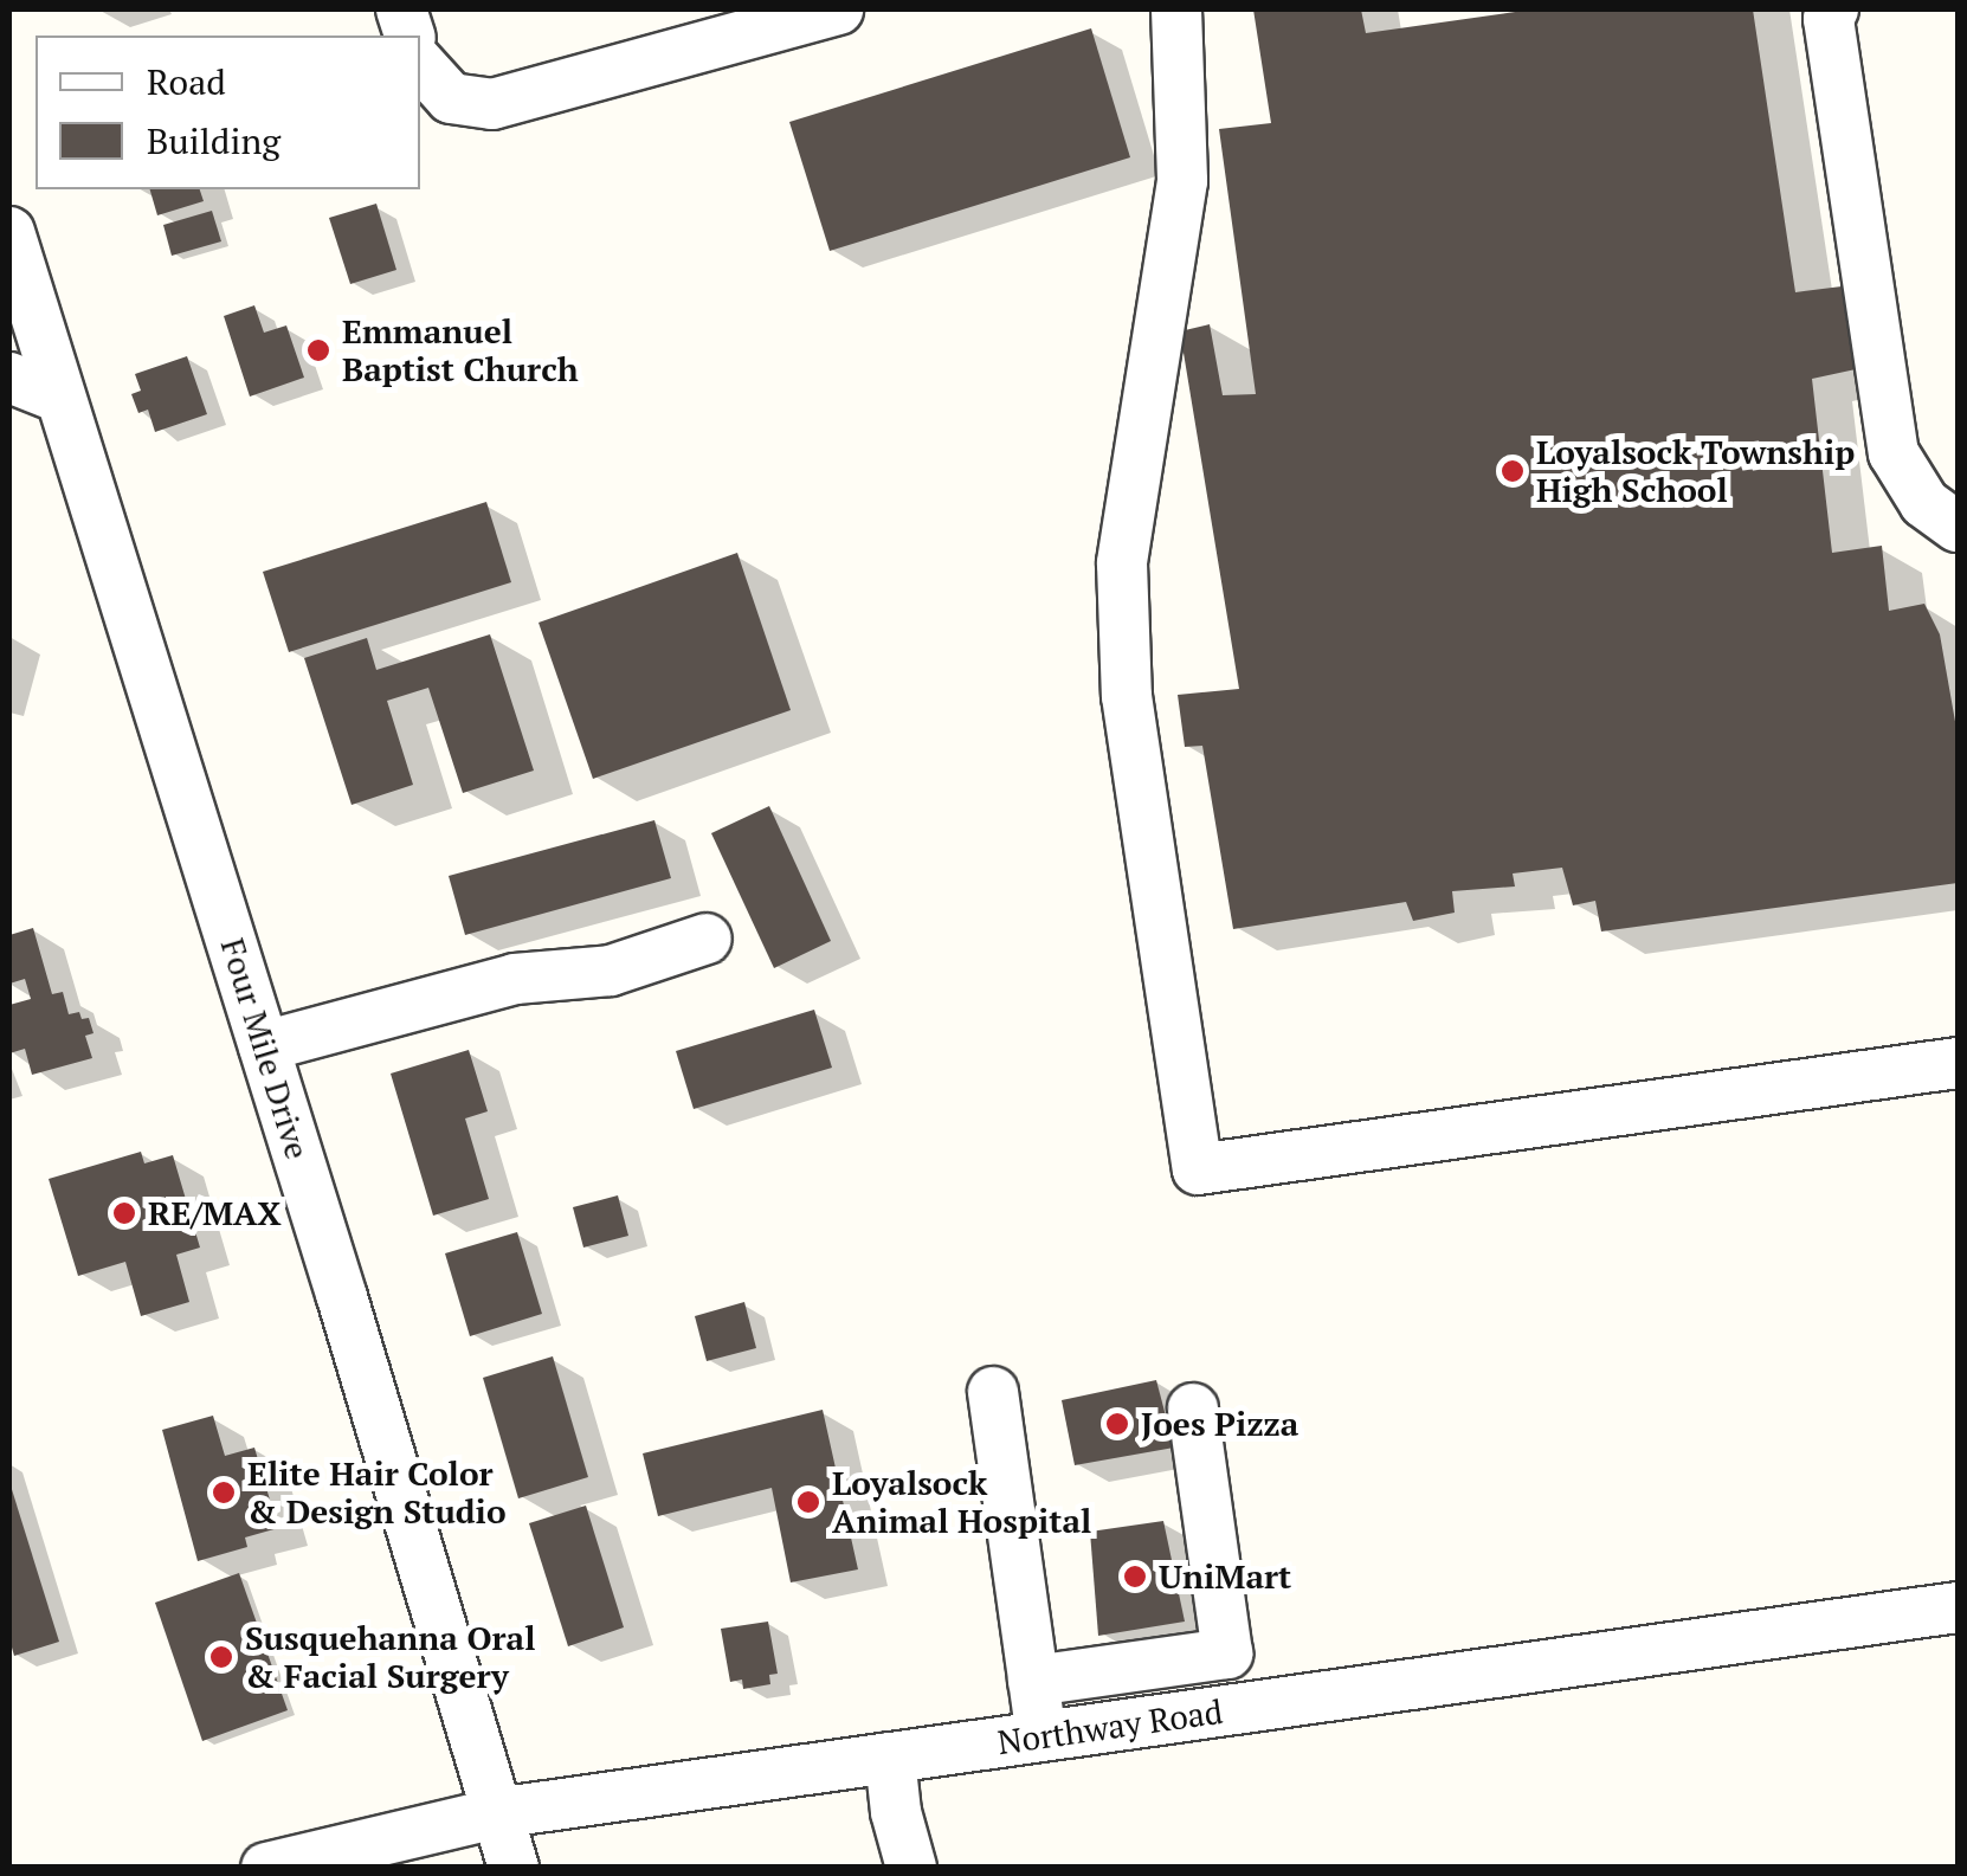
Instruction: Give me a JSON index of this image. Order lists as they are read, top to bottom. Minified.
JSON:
{"streets":{"street":["Four Mile Drive","Northway Road"]},"crossings":[["Four Mile Drive","Northway Road"]],"places":["Emmanuel Baptist Church","Loyalsock Township High School","RE/MAX","Joes Pizza","Elite Hair Color & Design Studio","Loyalsock Animal Hospital","UniMart","Susquehanna Oral & Facial Surgery"],"legend":["Road","Building"]}
